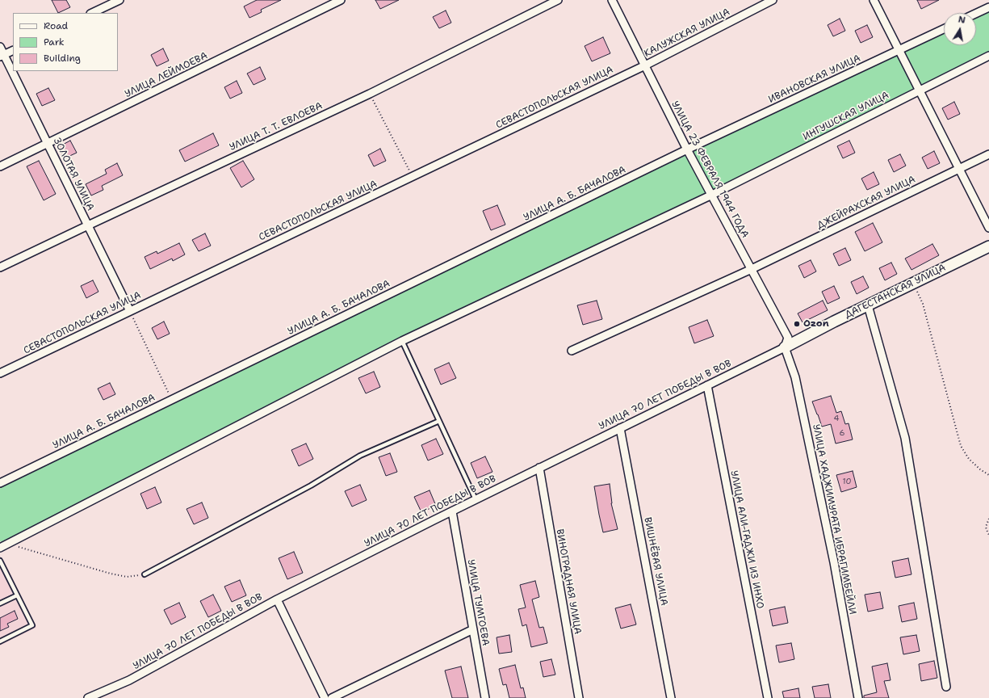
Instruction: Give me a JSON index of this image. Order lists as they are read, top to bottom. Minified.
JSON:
{"streets":{"street":["КАЛУЖСКАЯ УЛИЦА","УЛИЦА ЛЕЙМОЕВА","ИВАНОВСКАЯ УЛИЦА","СЕВАСТОПОЛЬСКАЯ УЛИЦА","ИНГУШСКАЯ УЛИЦА","УЛИЦА Т. Т. ЕВЛОЕВА","УЛИЦА 23 ФЕВРАЛЯ 1944 ГОДА","ЗОЛОТАЯ УЛИЦА","УЛИЦА А. Б. БАЧАЛОВА","ДЖЕЙРАХСКАЯ УЛИЦА","ДАГЕСТАНСКАЯ УЛИЦА","УЛИЦА 70 ЛЕТ ПОБЕДЫ В ВОВ","УЛИЦА ХАДЖИМУРАТА ИБРАГИМБЕЙЛИ","УЛИЦА АЛИ-ГАДЖИ ИЗ ИНХО","ВИШНЁВАЯ УЛИЦА","ВИНОГРАДНАЯ УЛИЦА","УЛИЦА ТУМГОЕВА"]},"crossings":[["КАЛУЖСКАЯ УЛИЦА","СЕВАСТОПОЛЬСКАЯ УЛИЦА"],["КАЛУЖСКАЯ УЛИЦА","УЛИЦА 23 ФЕВРАЛЯ 1944 ГОДА"],["УЛИЦА ЛЕЙМОЕВА","ЗОЛОТАЯ УЛИЦА"],["ИВАНОВСКАЯ УЛИЦА","УЛИЦА 23 ФЕВРАЛЯ 1944 ГОДА"],["ИВАНОВСКАЯ УЛИЦА","УЛИЦА А. Б. БАЧАЛОВА"],["СЕВАСТОПОЛЬСКАЯ УЛИЦА","УЛИЦА 23 ФЕВРАЛЯ 1944 ГОДА"],["СЕВАСТОПОЛЬСКАЯ УЛИЦА","ЗОЛОТАЯ УЛИЦА"],["ИНГУШСКАЯ УЛИЦА","УЛИЦА 23 ФЕВРАЛЯ 1944 ГОДА"],["УЛИЦА Т. Т. ЕВЛОЕВА","ЗОЛОТАЯ УЛИЦА"],["УЛИЦА 23 ФЕВРАЛЯ 1944 ГОДА","УЛИЦА А. Б. БАЧАЛОВА"],["УЛИЦА 23 ФЕВРАЛЯ 1944 ГОДА","ДЖЕЙРАХСКАЯ УЛИЦА"],["УЛИЦА 23 ФЕВРАЛЯ 1944 ГОДА","ДАГЕСТАНСКАЯ УЛИЦА"],["УЛИЦА 23 ФЕВРАЛЯ 1944 ГОДА","УЛИЦА 70 ЛЕТ ПОБЕДЫ В ВОВ"],["УЛИЦА 23 ФЕВРАЛЯ 1944 ГОДА","УЛИЦА ХАДЖИМУРАТА ИБРАГИМБЕЙЛИ"],["ДАГЕСТАНСКАЯ УЛИЦА","УЛИЦА 70 ЛЕТ ПОБЕДЫ В ВОВ"],["ДАГЕСТАНСКАЯ УЛИЦА","УЛИЦА ХАДЖИМУРАТА ИБРАГИМБЕЙЛИ"],["УЛИЦА 70 ЛЕТ ПОБЕДЫ В ВОВ","УЛИЦА ХАДЖИМУРАТА ИБРАГИМБЕЙЛИ"],["УЛИЦА 70 ЛЕТ ПОБЕДЫ В ВОВ","УЛИЦА АЛИ-ГАДЖИ ИЗ ИНХО"],["УЛИЦА 70 ЛЕТ ПОБЕДЫ В ВОВ","ВИШНЁВАЯ УЛИЦА"],["УЛИЦА 70 ЛЕТ ПОБЕДЫ В ВОВ","ВИНОГРАДНАЯ УЛИЦА"],["УЛИЦА 70 ЛЕТ ПОБЕДЫ В ВОВ","УЛИЦА ТУМГОЕВА"]],"places":["Ozon"],"house_numbers":["4","6","10"],"legend":["Road","Park","Building"],"north":"top"}
